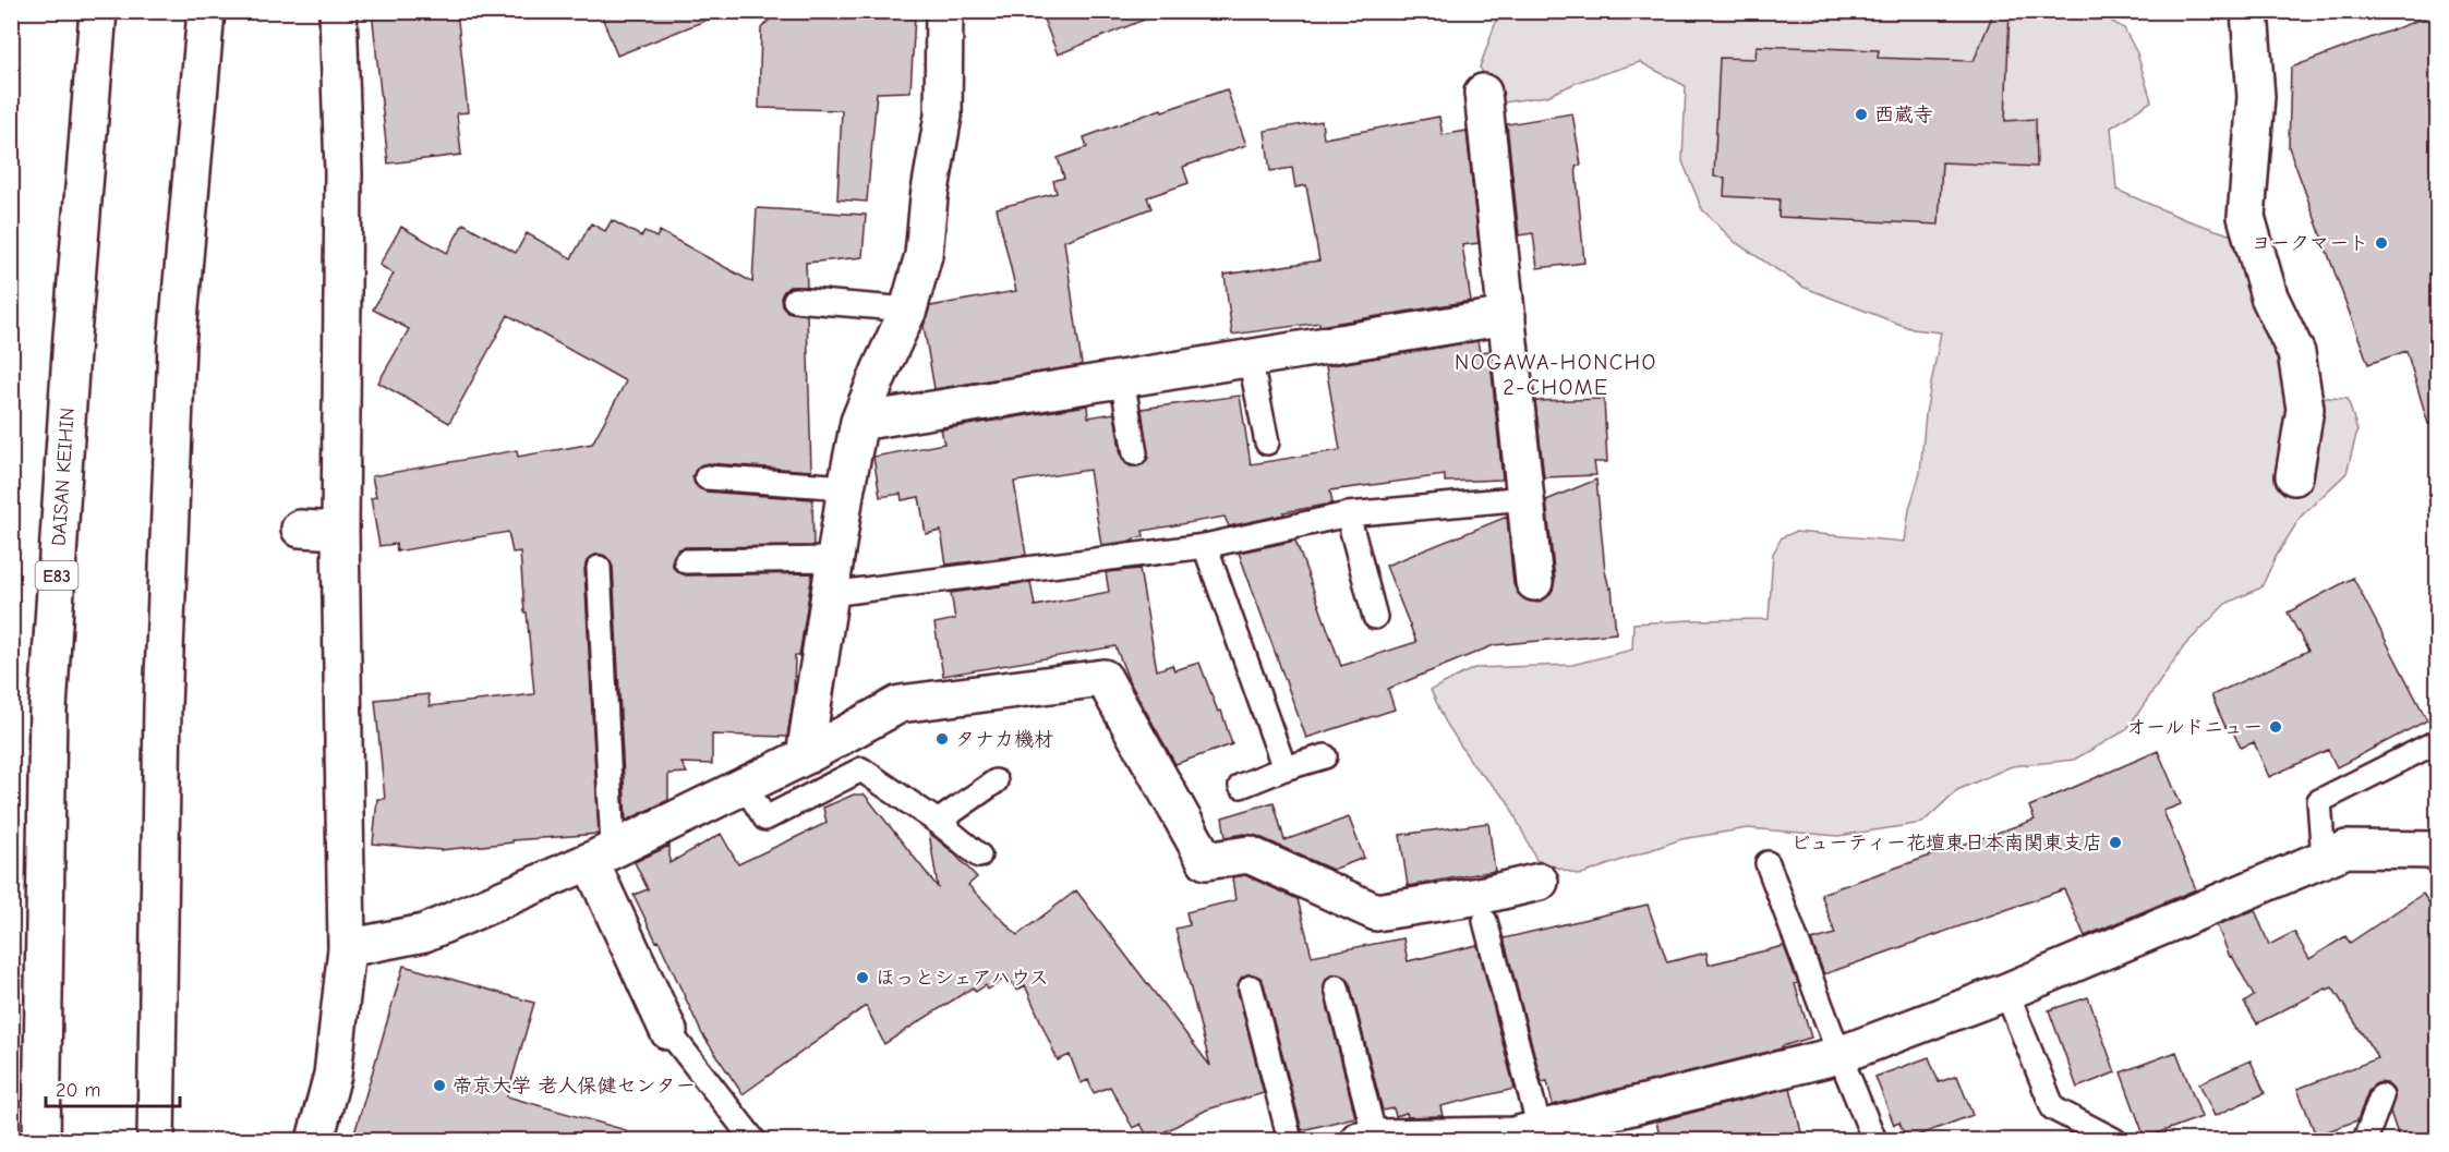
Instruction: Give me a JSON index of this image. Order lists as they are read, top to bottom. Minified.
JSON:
{"streets":{"main road":["DAISAN KEIHIN","E83"]},"districts":["NOGAWA-HONCHO 2-CHOME"],"places":["西蔵寺","ヨークマート","オールドニュー","タナカ機材","ビューティー花壇東日本南関東支店","ほっとシェアハウス","帝京大学 老人保健センター"],"scale_bar":"20 m"}
